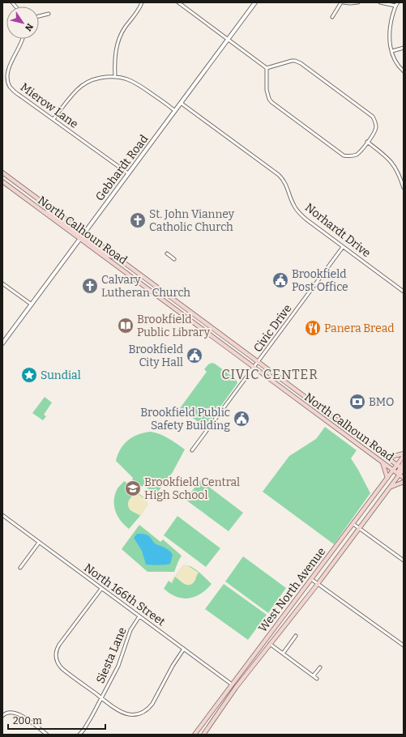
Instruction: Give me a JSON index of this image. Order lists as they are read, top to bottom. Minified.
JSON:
{"streets":{"main road":["North Calhoun Road","West North Avenue"],"street":["Mierow Lane","Gebhardt Road","Norhardt Drive","Civic Drive","North 166th Street","Siesta Lane"]},"crossings":[["Mierow Lane","Gebhardt Road"],["Gebhardt Road","North Calhoun Road"],["Gebhardt Road","Norhardt Drive"],["North Calhoun Road","Civic Drive"],["North Calhoun Road","West North Avenue"],["Norhardt Drive","Civic Drive"],["West North Avenue","North 166th Street"],["North 166th Street","Siesta Lane"]],"districts":["CIVIC CENTER"],"places":{"church":["St. John Vianney Catholic Church","Calvary Lutheran Church"],"public building":["Brookfield Post Office","Brookfield City Hall","Brookfield Public Safety Building"],"library":["Brookfield Public Library"],"restaurant":["Panera Bread"],"place":["Sundial"],"bank":["BMO"],"school or university":["Brookfield Central High School"]},"scale_bar":"200 m","north":"bottom right"}
